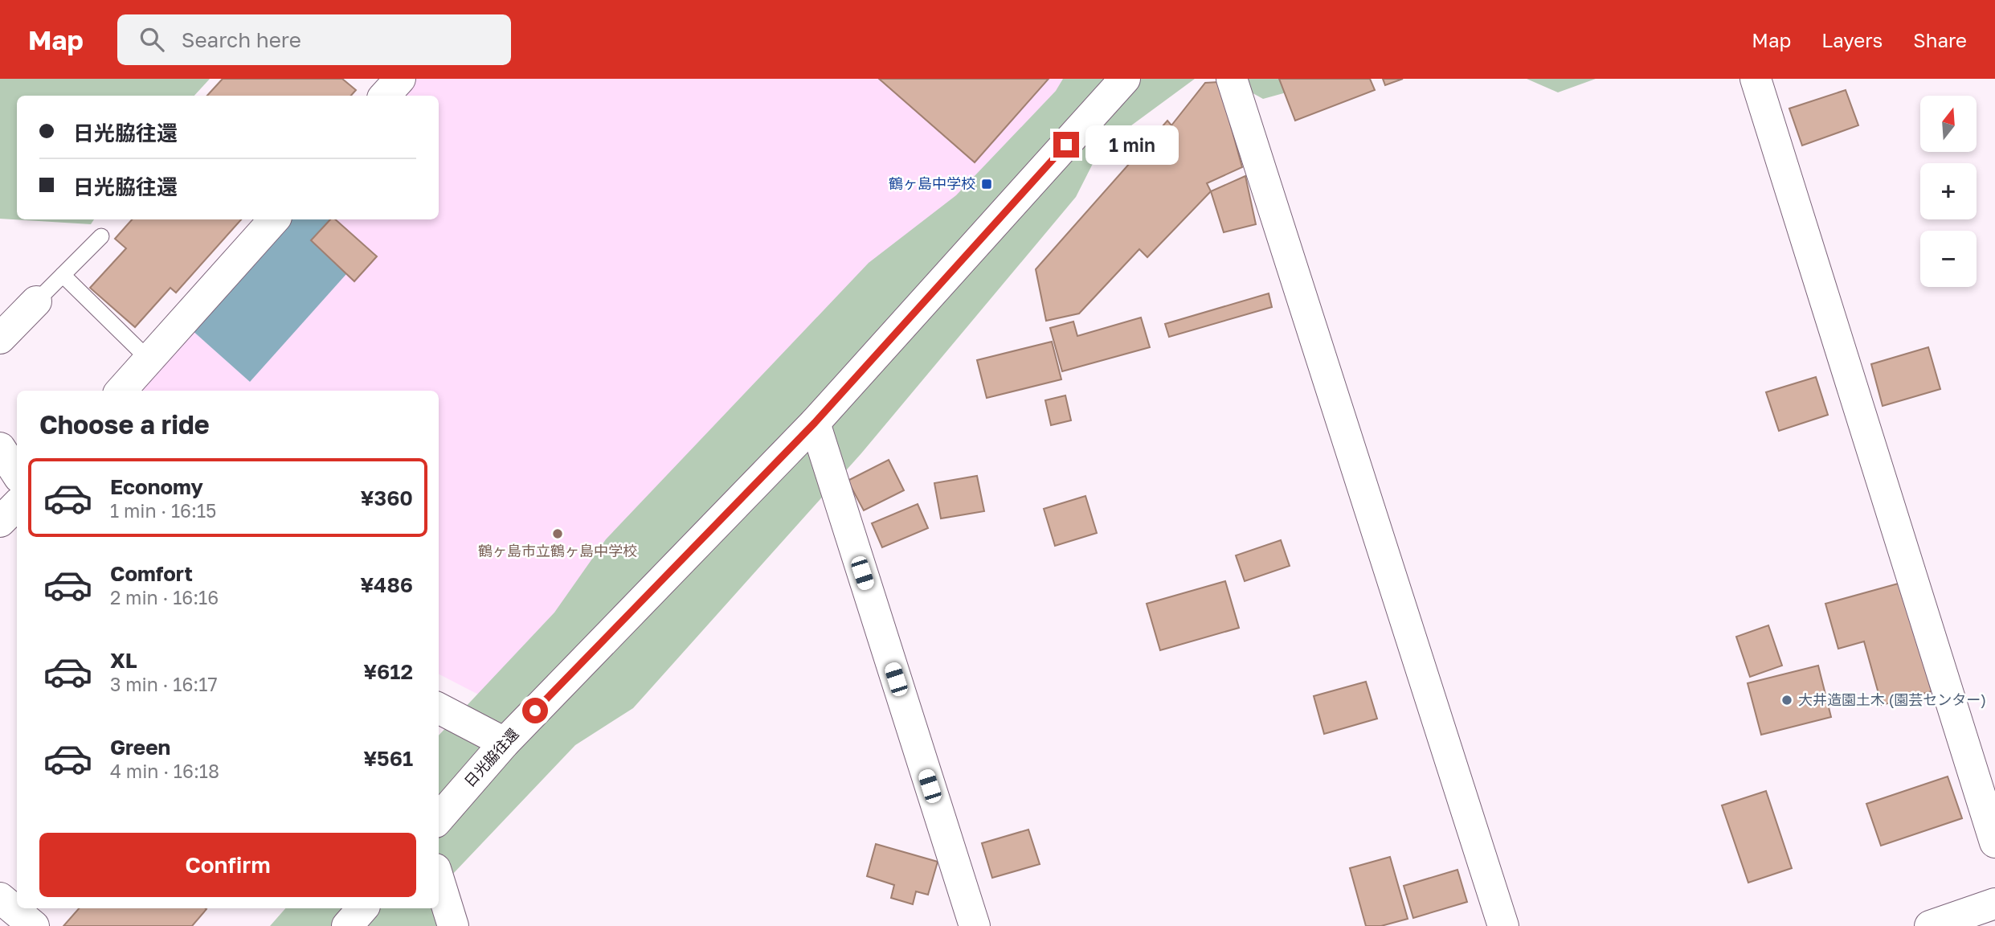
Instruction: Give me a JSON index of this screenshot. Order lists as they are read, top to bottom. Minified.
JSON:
{"streets":{"main road":["日光脇往還"]},"places":{"transit":["鶴ヶ島中学校"],"other":["鶴ヶ島市立鶴ヶ島中学校","大井造園土木 (園芸センター)"]},"north":"top","page":{"header":"Map","search":"Search here","nav":["Map","Layers","Share"],"map_buttons":["+","−"],"banner":["日光脇往還","日光脇往還"],"bubble":"1 min","heading":"Choose a ride","list":[{"name":"Economy","note":"1 min · 16:15","value":"¥360"},{"name":"Comfort","note":"2 min · 16:16","value":"¥486"},{"name":"XL","note":"3 min · 16:17","value":"¥612"},{"name":"Green","note":"4 min · 16:18","value":"¥561"}],"buttons":"Confirm"}}
